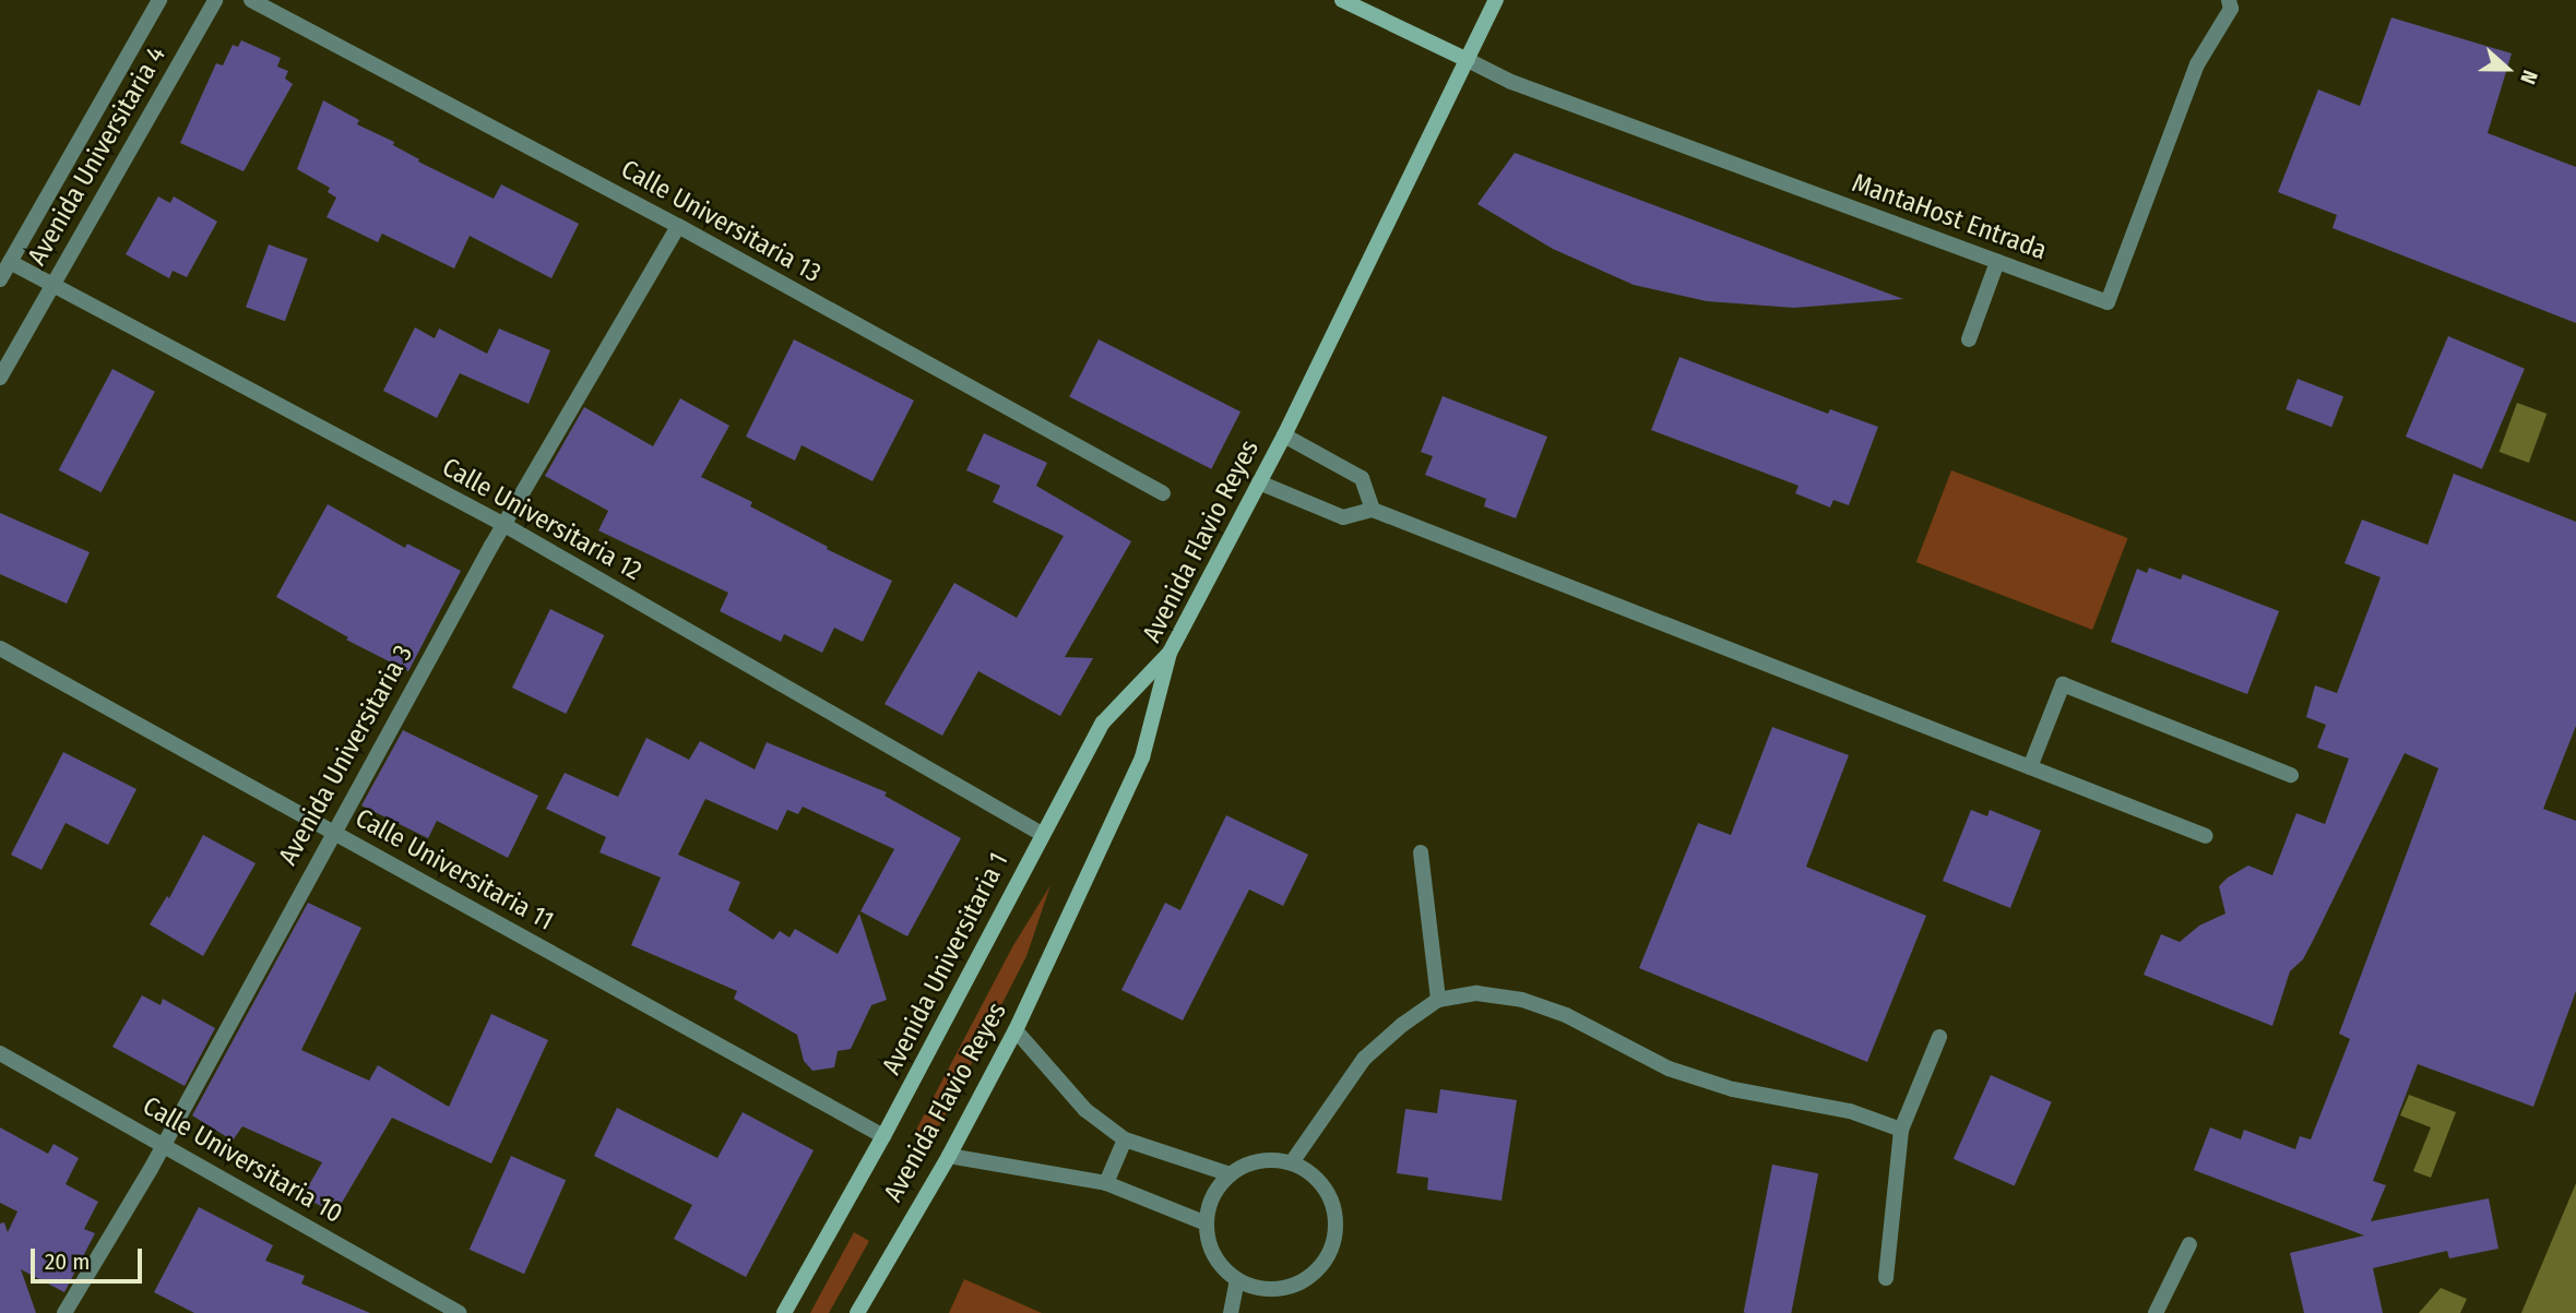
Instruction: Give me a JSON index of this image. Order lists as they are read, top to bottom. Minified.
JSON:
{"streets":{"main road":["Avenida Flavio Reyes","Avenida Universitaria 1"],"street":["Avenida Universitaria 4","MantaHost Entrada","Calle Universitaria 13","Calle Universitaria 12","Avenida Universitaria 3","Calle Universitaria 11","Calle Universitaria 10"]},"crossings":[["Avenida Universitaria 4","Calle Universitaria 12"],["MantaHost Entrada","Avenida Flavio Reyes"],["Calle Universitaria 13","Avenida Universitaria 3"],["Calle Universitaria 12","Avenida Universitaria 3"],["Calle Universitaria 12","Avenida Universitaria 1"],["Avenida Flavio Reyes","Avenida Universitaria 1"],["Avenida Universitaria 3","Calle Universitaria 11"],["Avenida Universitaria 3","Calle Universitaria 10"],["Calle Universitaria 11","Avenida Universitaria 1"]],"scale_bar":"20 m","north":"right"}
